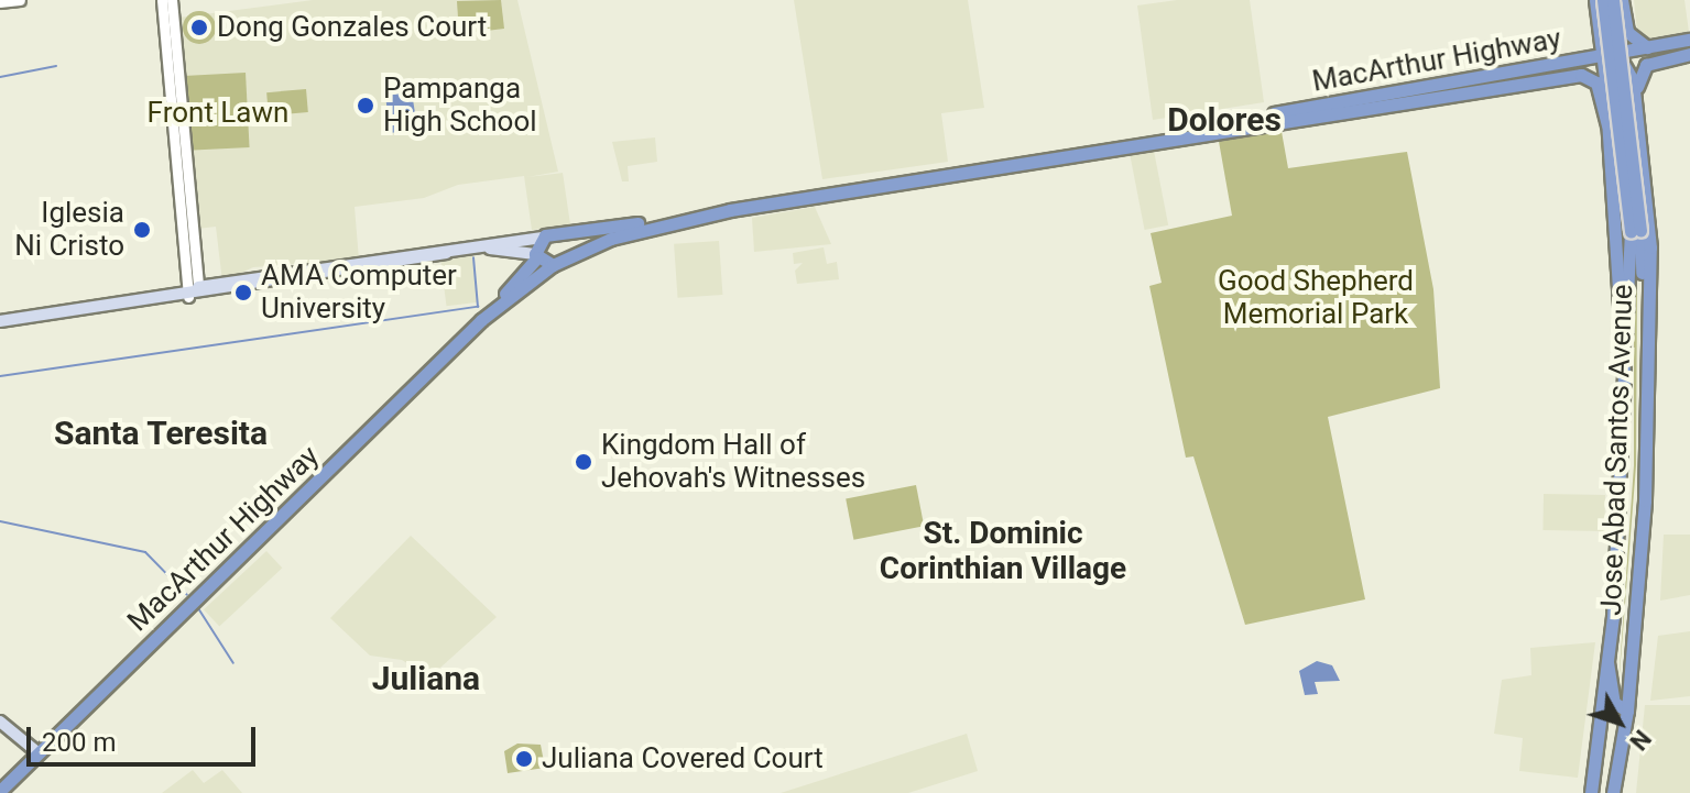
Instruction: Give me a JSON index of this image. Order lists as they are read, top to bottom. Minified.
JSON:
{"streets":{"highway":["MacArthur Highway","Jose Abad Santos Avenue"]},"crossings":[["MacArthur Highway","Jose Abad Santos Avenue"]],"districts":["Dolores","Santa Teresita","St. Dominic Corinthian Village","Juliana"],"parks":["Front Lawn","Good Shepherd Memorial Park"],"places":["Dong Gonzales Court","Pampanga High School","Iglesia Ni Cristo","AMA Computer University","Kingdom Hall of Jehovah's Witnesses","Juliana Covered Court"],"scale_bar":"200 m","north":"bottom right"}
